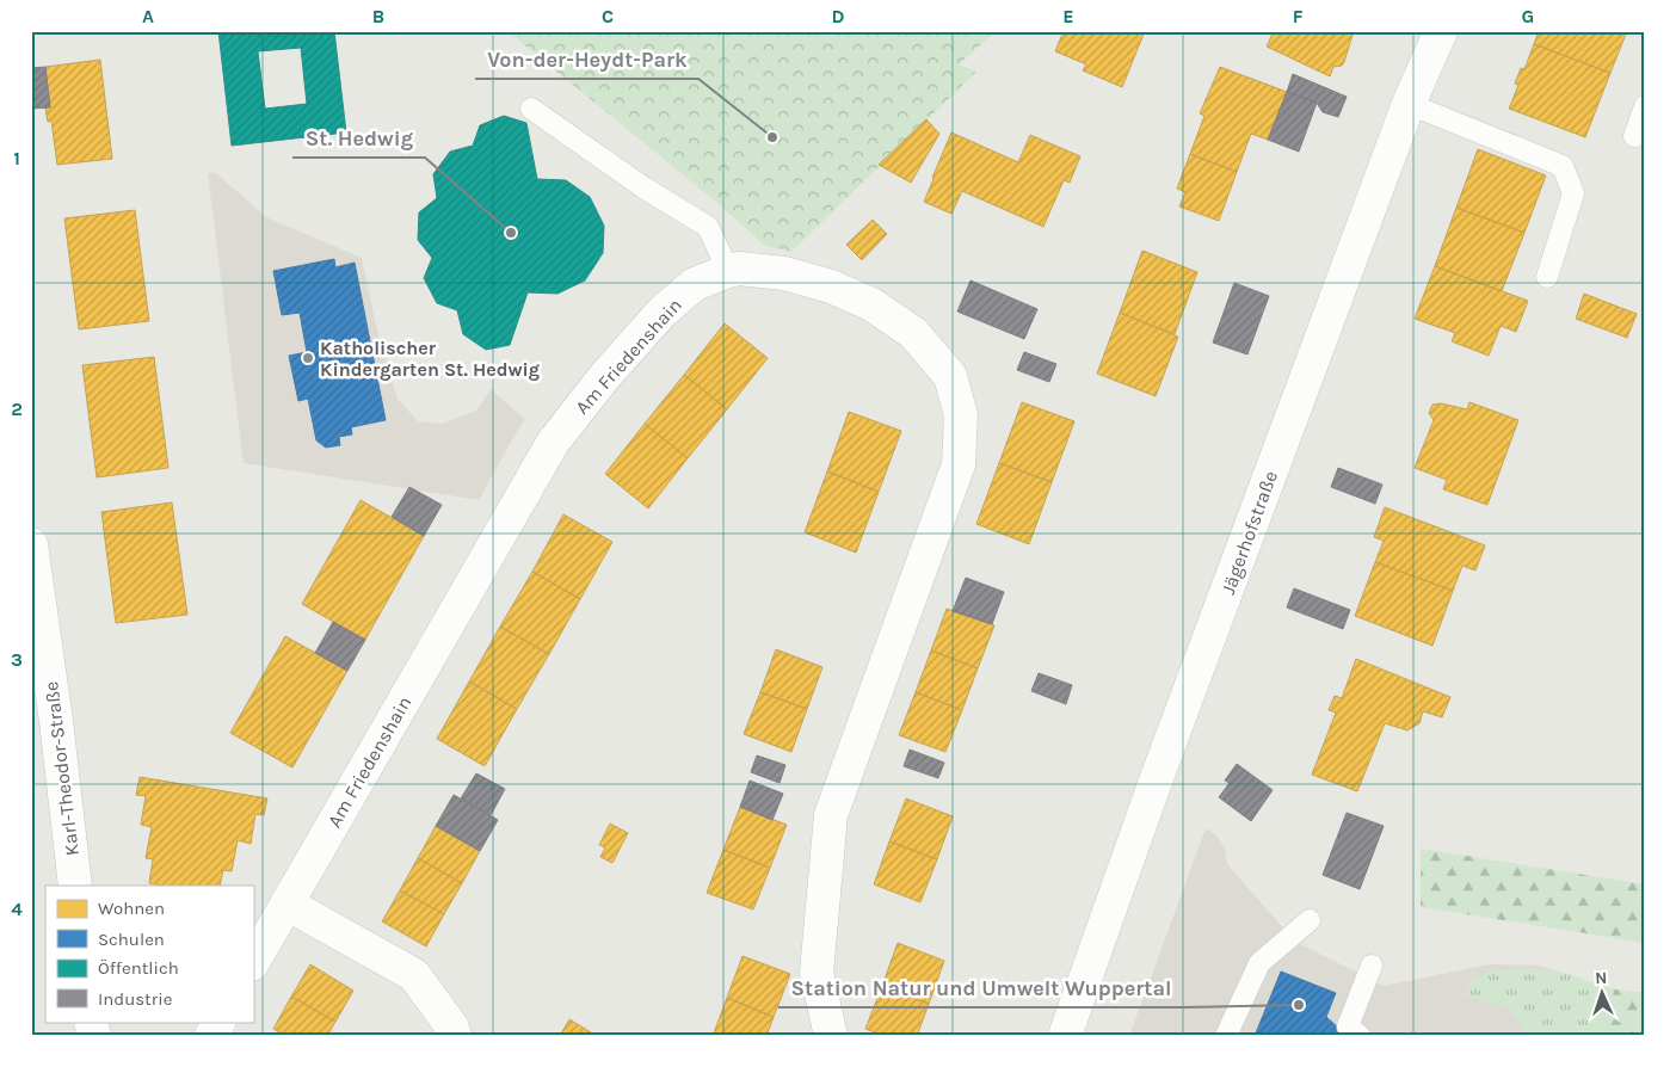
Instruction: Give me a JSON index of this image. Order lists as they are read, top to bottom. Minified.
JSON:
{"streets":{"street":["Am Friedenshain","Jägerhofstraße","Karl-Theodor-Straße"]},"places":["Von-der-Heydt-Park","St. Hedwig","Katholischer Kindergarten St. Hedwig","Station Natur und Umwelt Wuppertal"],"legend":["Wohnen","Schulen","Öffentlich","Industrie"],"north":"top","grid":{"columns":["A","B","C","D","E","F","G"],"rows":["1","2","3","4"]}}
